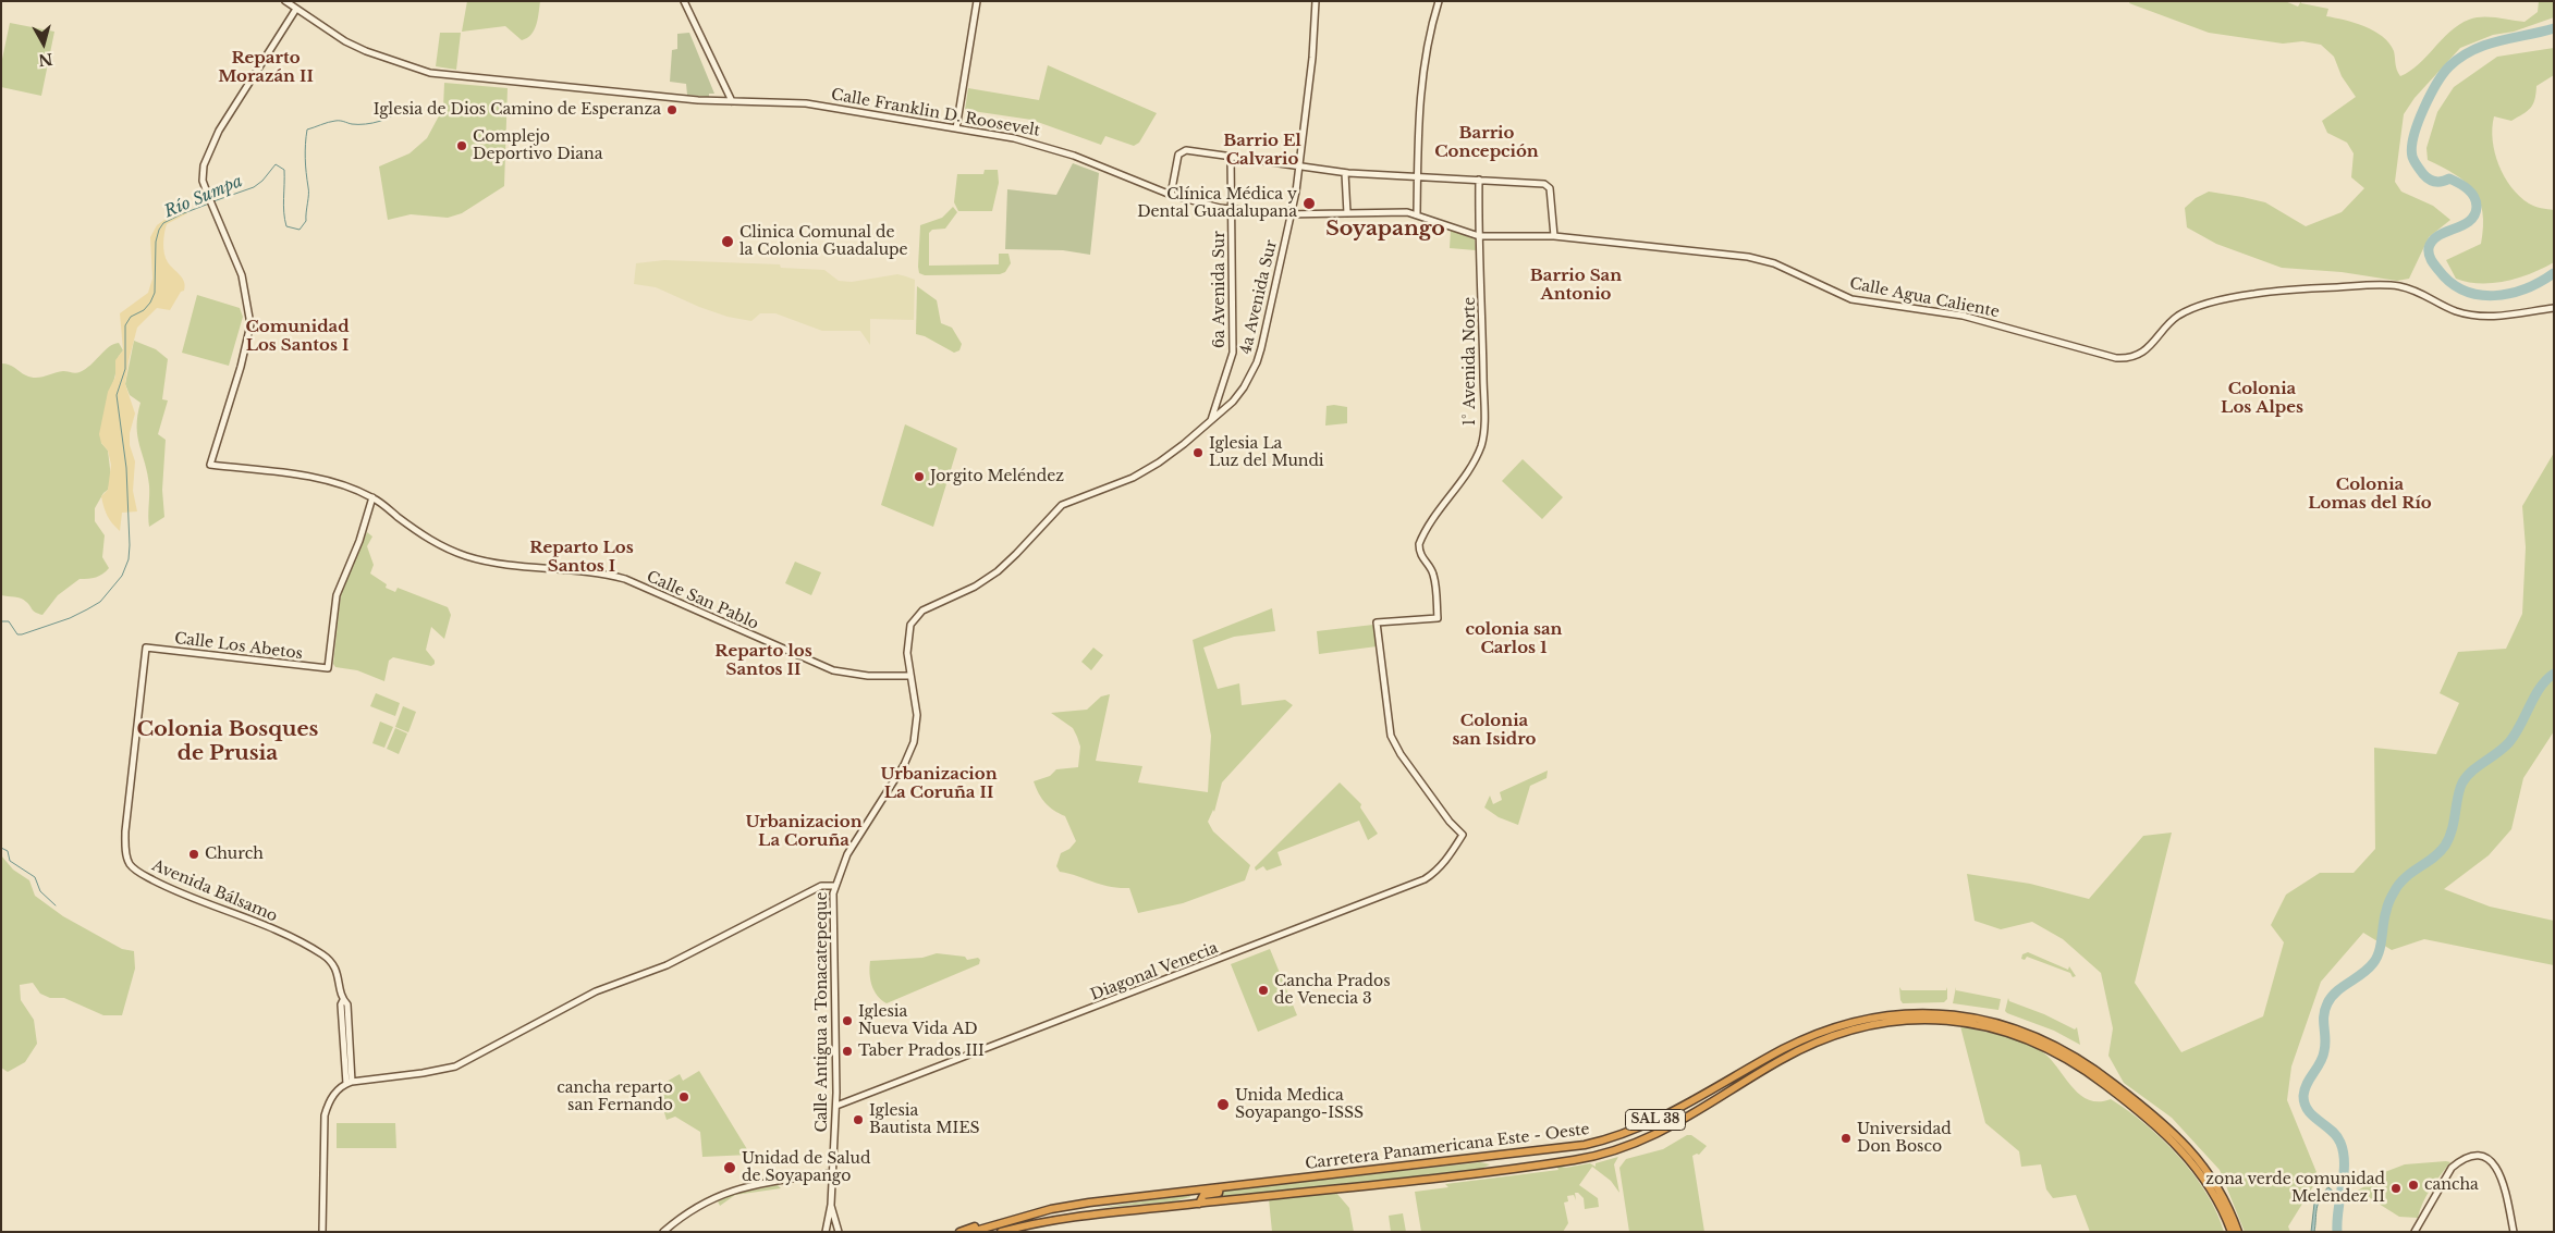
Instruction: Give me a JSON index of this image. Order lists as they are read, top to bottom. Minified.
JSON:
{"streets":{"highway":["SAL 38","Carretera Panamericana Este - Oeste"],"street":["Calle Franklin D. Roosevelt","6a Avenida Sur","4a Avenida Sur","Calle Agua Caliente","1° Avenida Norte","Calle San Pablo","Calle Los Abetos","Avenida Bálsamo","Diagonal Venecia","Calle Antigua a Tonacatepeque"]},"crossings":[["Calle Franklin D. Roosevelt","6a Avenida Sur"],["Calle Franklin D. Roosevelt","4a Avenida Sur"],["Calle Franklin D. Roosevelt","Calle Agua Caliente"],["Calle Franklin D. Roosevelt","1° Avenida Norte"],["Calle Franklin D. Roosevelt","Calle San Pablo"],["6a Avenida Sur","4a Avenida Sur"],["6a Avenida Sur","Calle Antigua a Tonacatepeque"],["4a Avenida Sur","Calle Antigua a Tonacatepeque"],["1° Avenida Norte","Diagonal Venecia"],["Calle San Pablo","Calle Los Abetos"],["Calle San Pablo","Calle Antigua a Tonacatepeque"],["Calle Los Abetos","Avenida Bálsamo"],["Diagonal Venecia","Calle Antigua a Tonacatepeque"]],"districts":["Reparto Morazán II","Barrio Concepción","Barrio El Calvario","Soyapango","Barrio San Antonio","Comunidad Los Santos I","Colonia Los Alpes","Colonia Lomas del Río","Reparto Los Santos I","colonia san Carlos 1","Reparto los Santos II","Colonia san Isidro","Colonia Bosques de Prusia","Urbanizacion La Coruña II","Urbanizacion La Coruña"],"water":["Río Sumpa"],"places":["Iglesia de Dios Camino de Esperanza","Complejo Deportivo Diana","Clínica Médica y Dental Guadalupana","Clinica Comunal de la Colonia Guadalupe","Iglesia La Luz del Mundi","Jorgito Meléndez","Church","Cancha Prados de Venecia 3","Iglesia Nueva Vida AD","Taber Prados III","cancha reparto san Fernando","Unida Medica Soyapango-ISSS","Iglesia Bautista MIES","Universidad Don Bosco","Unidad de Salud de Soyapango","cancha","zona verde comunidad Melendez II"],"north":"bottom"}
